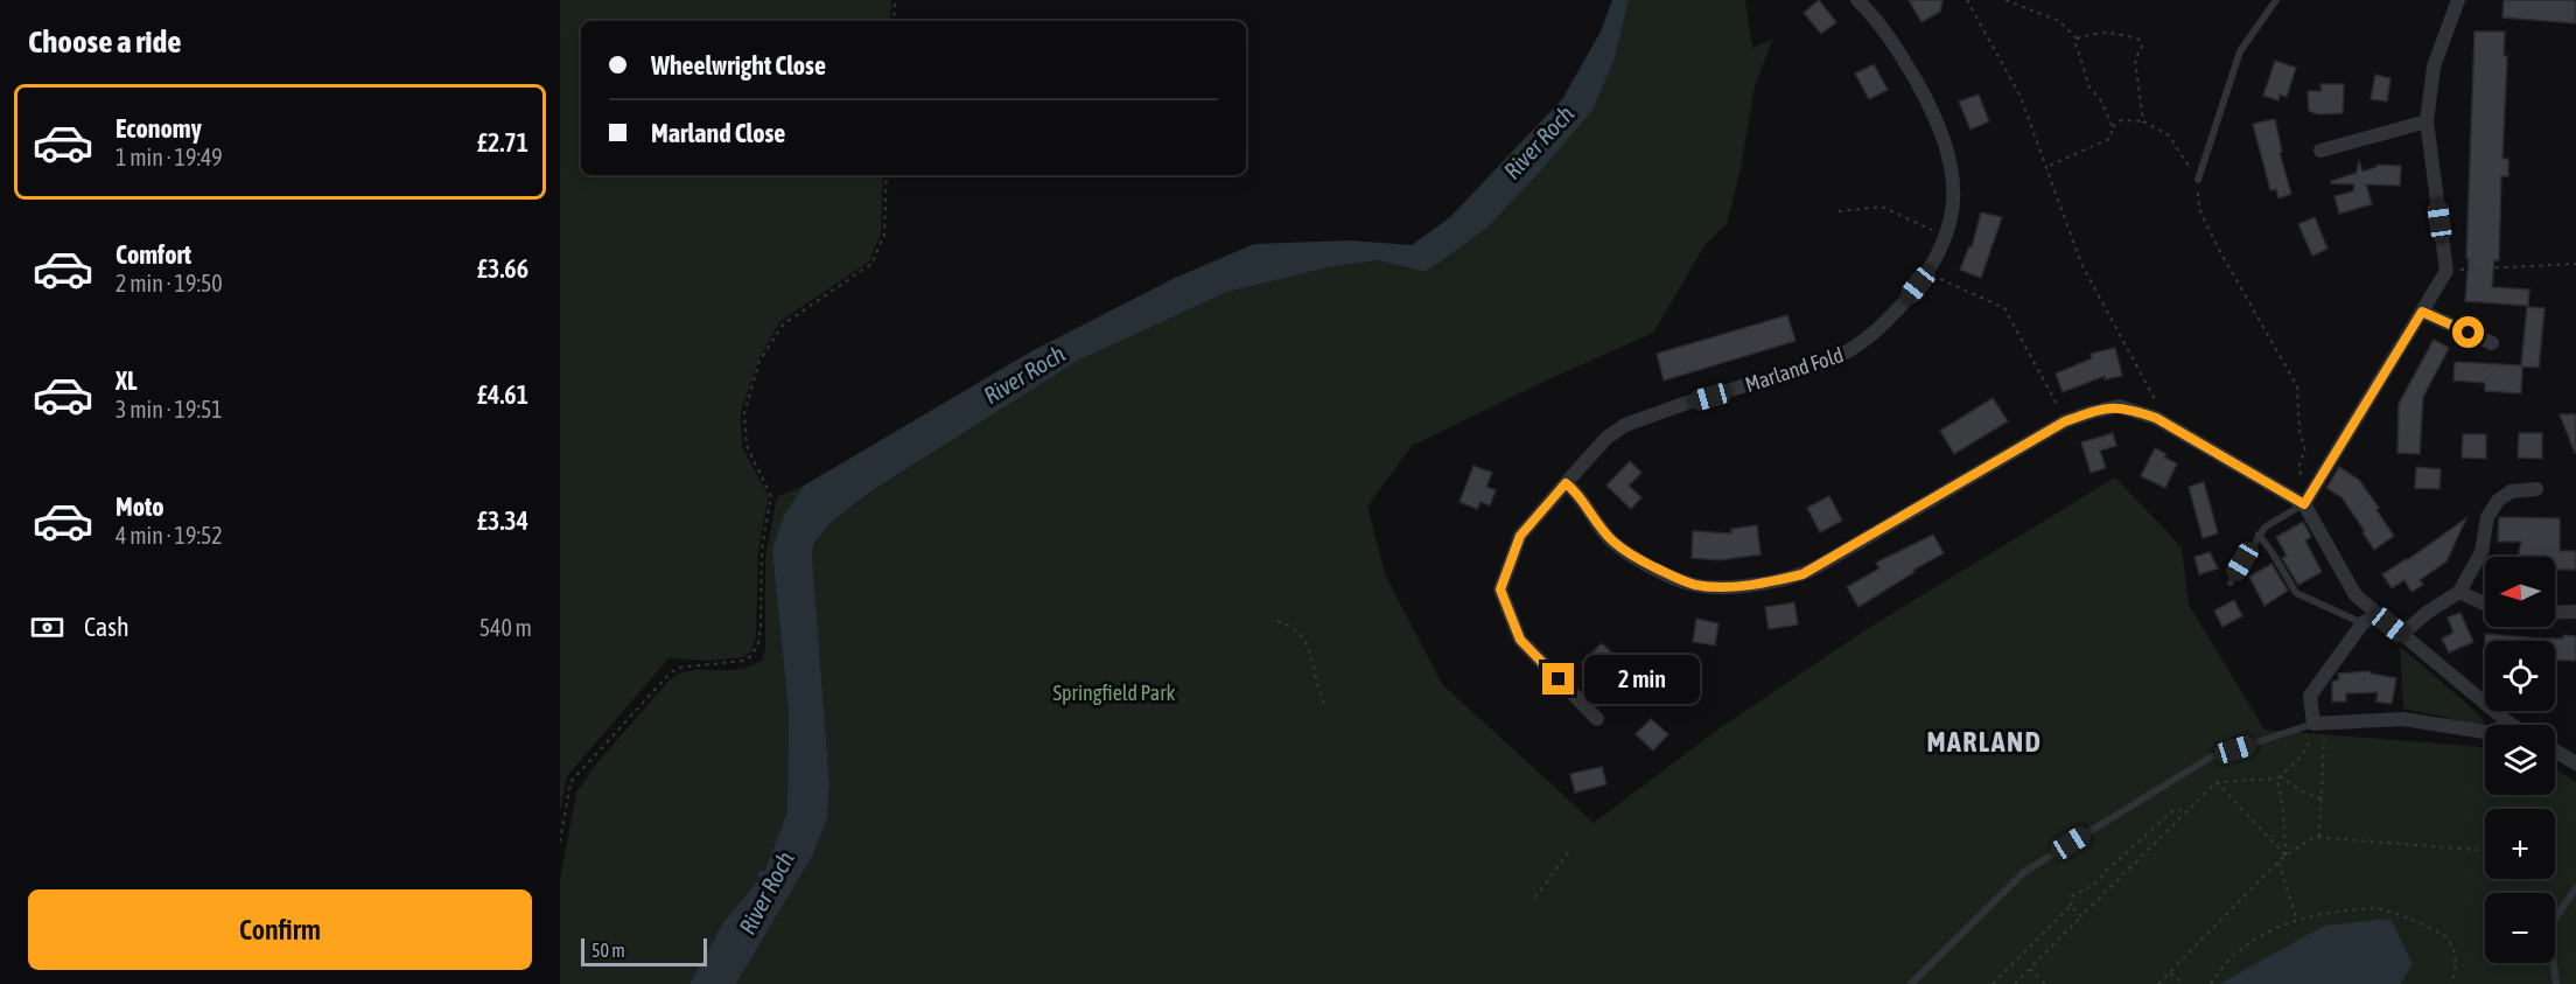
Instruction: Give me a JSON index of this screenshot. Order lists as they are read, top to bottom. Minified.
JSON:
{"streets":{"street":["Marland Fold"]},"districts":["MARLAND"],"water":["River Roch"],"parks":["Springfield Park"],"scale_bar":"50 m","north":"left","page":{"heading":"Choose a ride","banner":["Wheelwright Close","Marland Close"],"list":[{"name":"Economy","note":"1 min · 19:49","value":"£2.71"},{"name":"Comfort","note":"2 min · 19:50","value":"£3.66"},{"name":"XL","note":"3 min · 19:51","value":"£4.61"},{"name":"Moto","note":"4 min · 19:52","value":"£3.34"}],"map_buttons":["+","−"],"pay":["Cash","540 m"],"bubble":"2 min","buttons":"Confirm","scale":"50 m"}}
